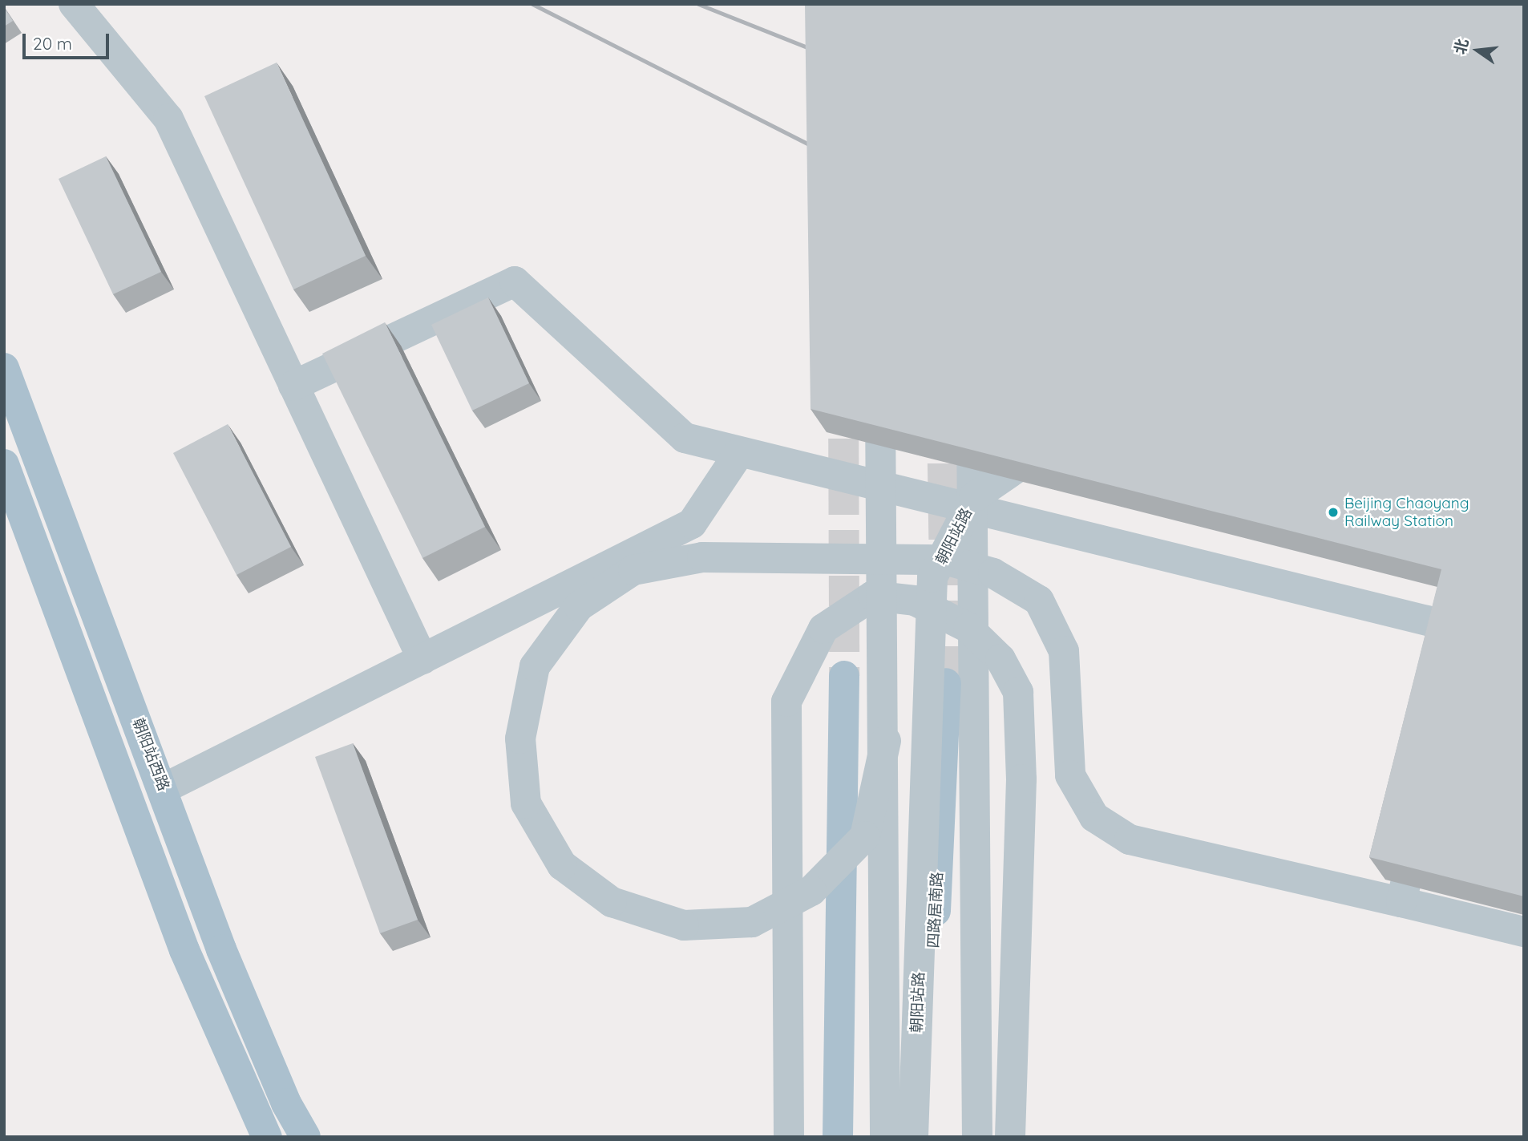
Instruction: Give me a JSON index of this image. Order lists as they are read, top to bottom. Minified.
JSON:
{"streets":{"main road":["朝阳站西路","四路居南路"],"street":["朝阳站路"]},"places":["Beijing Chaoyang Railway Station"],"scale_bar":"20 m","north":"left"}
